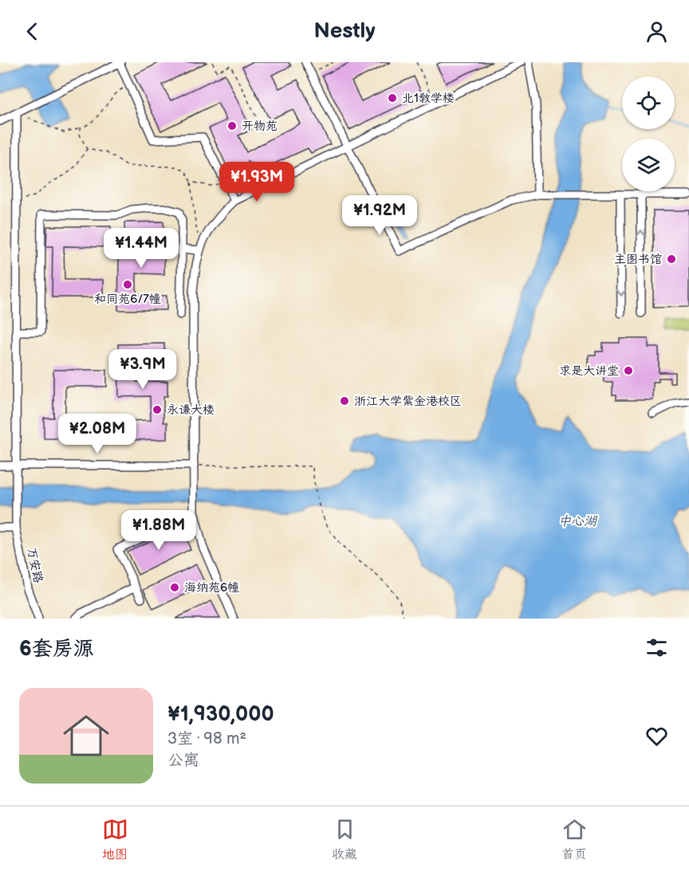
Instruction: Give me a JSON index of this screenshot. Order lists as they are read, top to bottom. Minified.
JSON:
{"streets":{"street":["万安路"]},"water":["中心湖"],"places":["北1教学楼","开物苑","主图书馆","和同苑6/7幢","求是大讲堂","浙江大学紫金港校区","永谦大楼","海纳苑6幢"],"page":{"header":"Nestly","price":["¥1.93M","¥1.92M","¥1.44M","¥3.9M","¥2.08M","¥1.88M"],"heading":"6套房源","list":[{"name":"¥1,930,000","note":"3室 · 98 m² · 公寓"}],"tabs":["地图","收藏","首页"]}}
